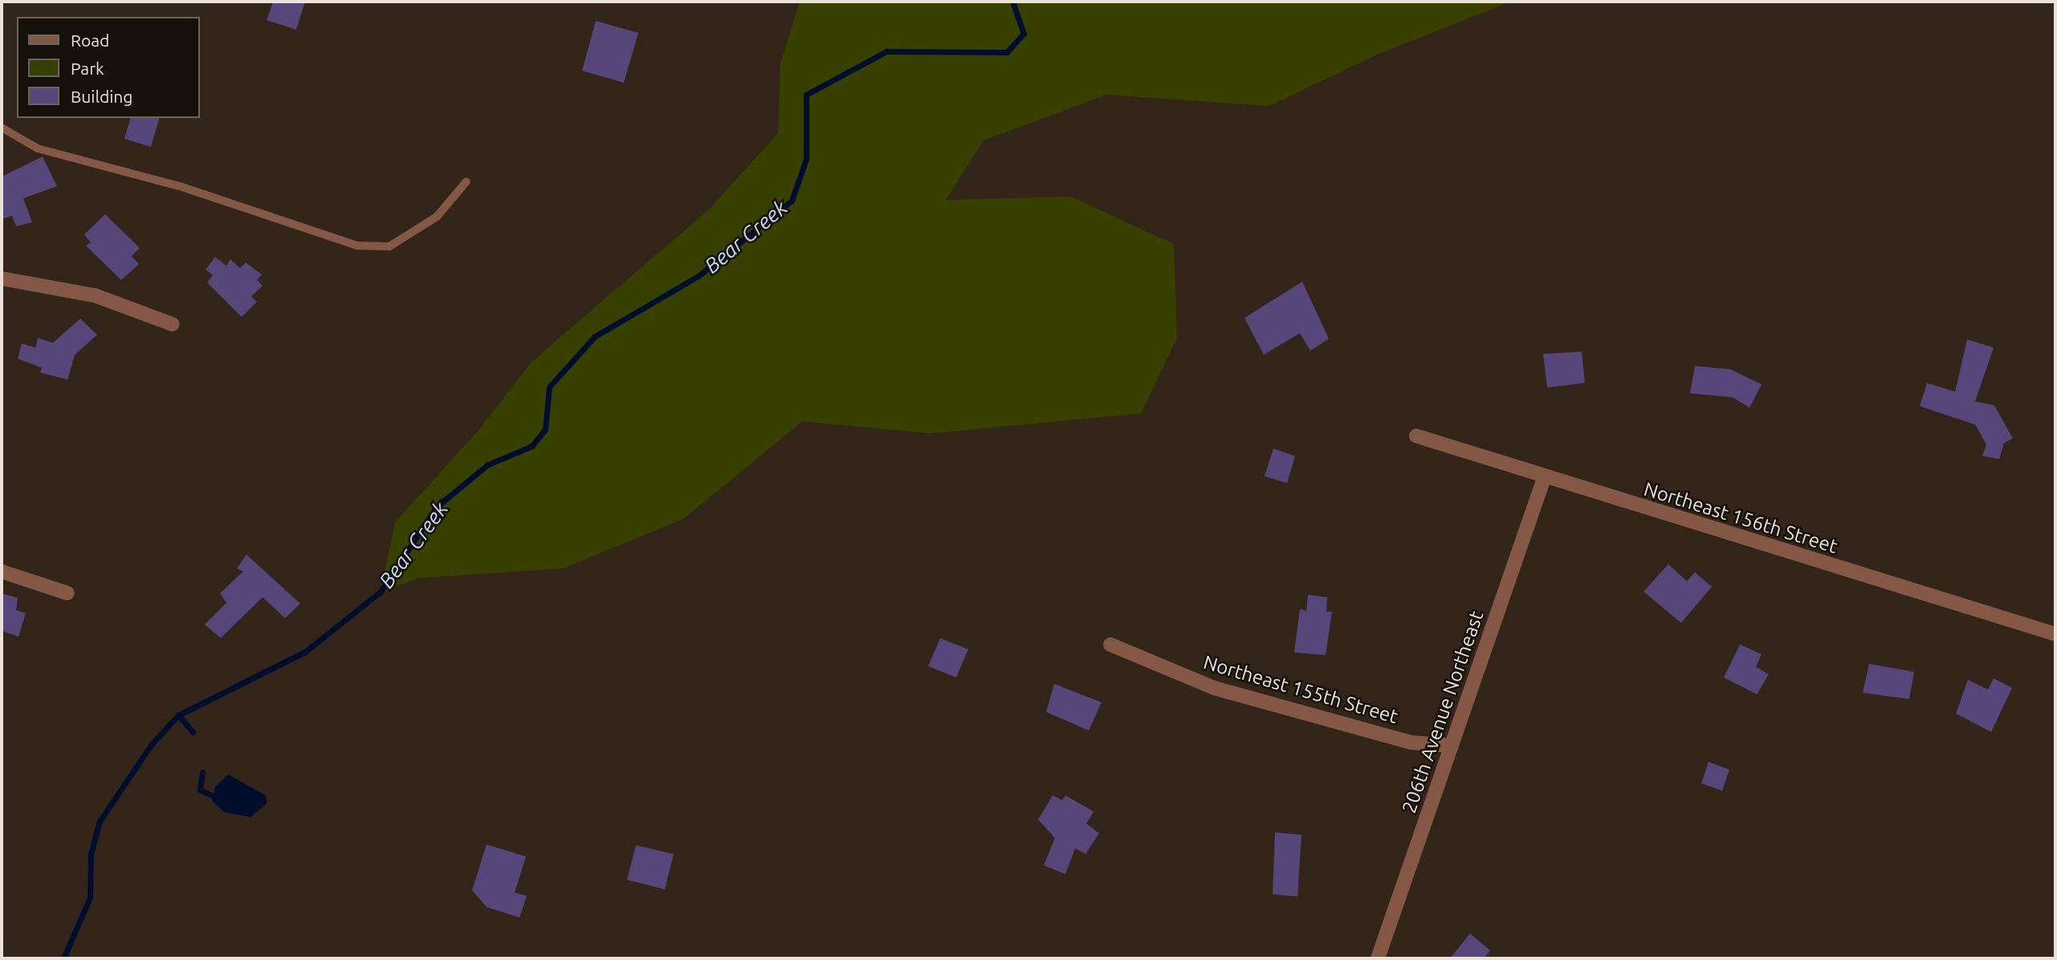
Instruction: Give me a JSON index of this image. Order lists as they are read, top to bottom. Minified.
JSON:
{"streets":{"street":["Northeast 156th Street","Northeast 155th Street","206th Avenue Northeast"]},"crossings":[["Northeast 156th Street","206th Avenue Northeast"],["Northeast 155th Street","206th Avenue Northeast"]],"water":["Bear Creek"],"legend":["Road","Park","Building"]}
